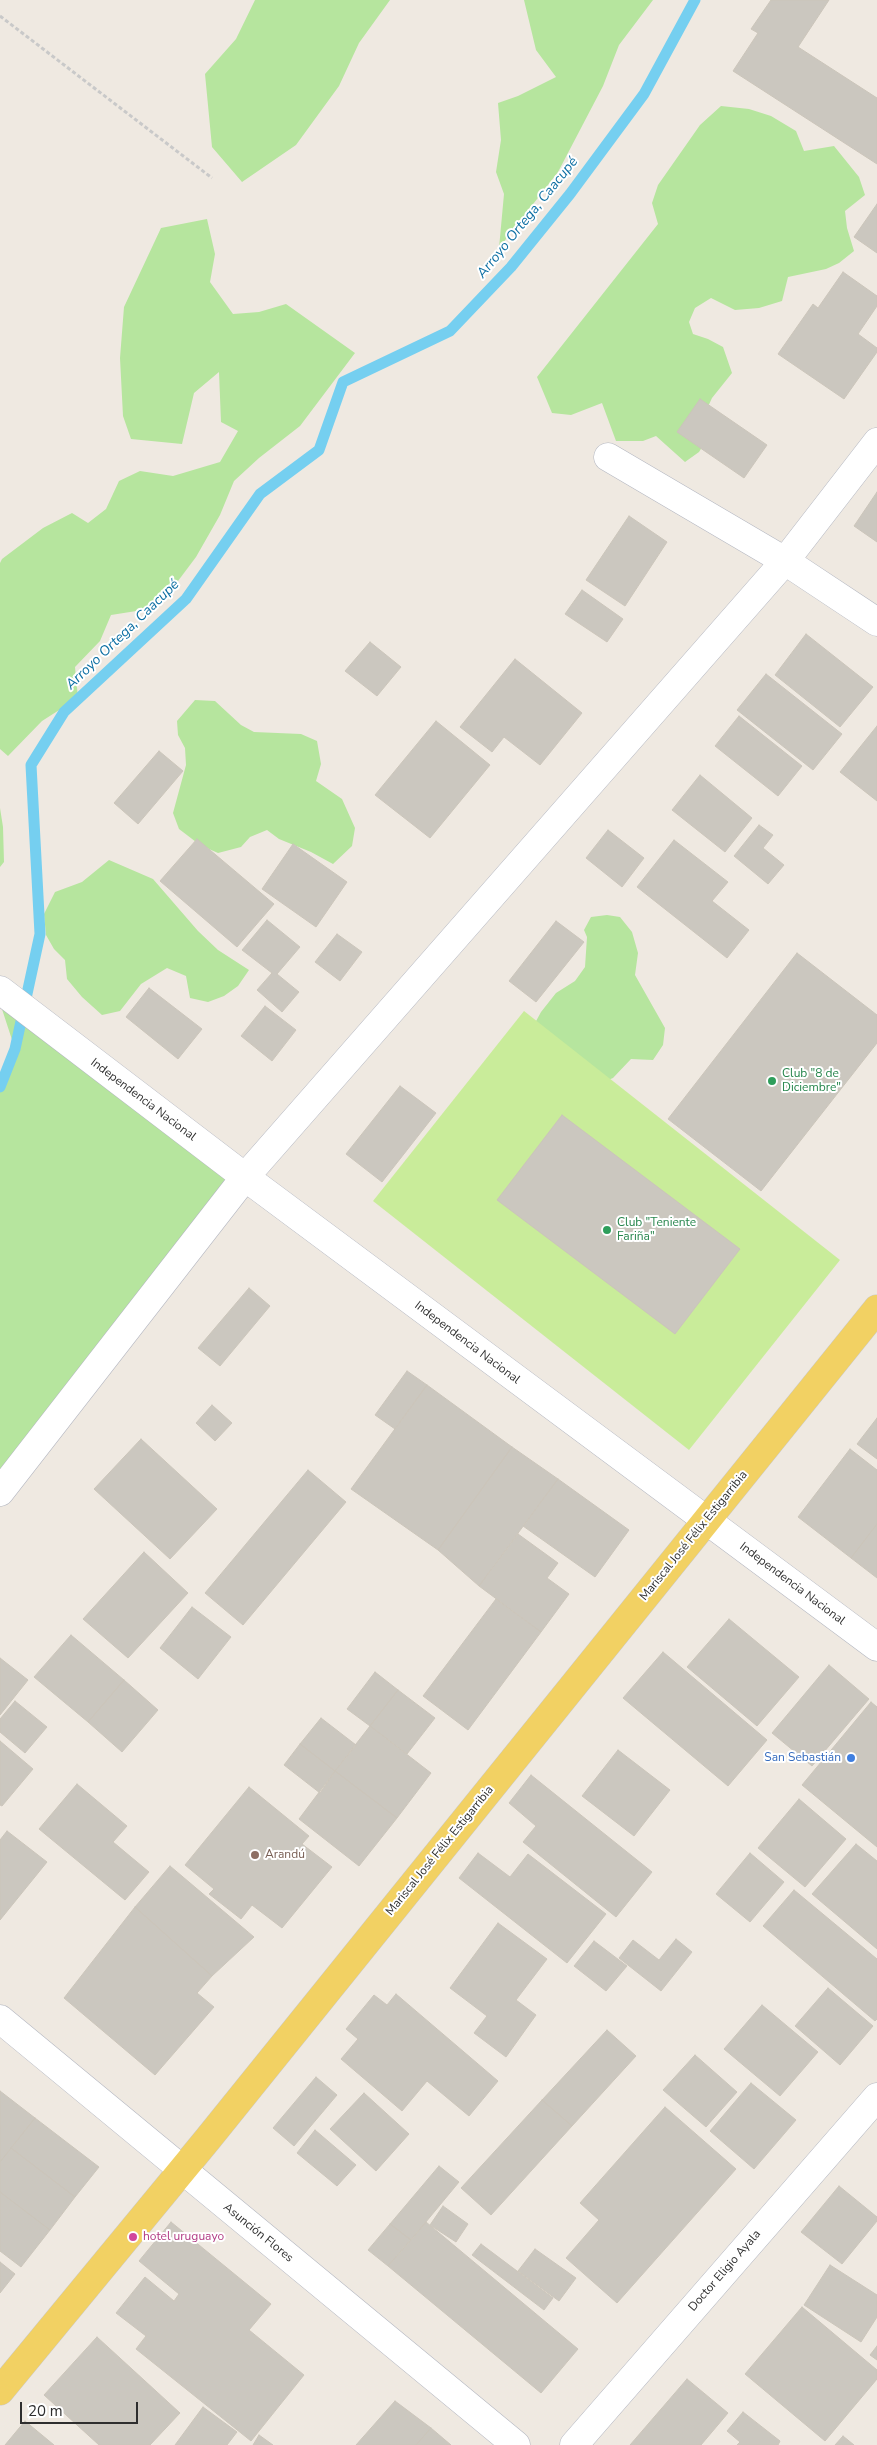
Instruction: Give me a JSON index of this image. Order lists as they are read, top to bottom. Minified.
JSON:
{"streets":{"main road":["Mariscal José Félix Estigarribia"],"street":["Independencia Nacional","Asunción Flores","Doctor Eligio Ayala"]},"crossings":[["Independencia Nacional","Mariscal José Félix Estigarribia"],["Mariscal José Félix Estigarribia","Asunción Flores"]],"water":["Arroyo Ortega, Caacupé"],"places":["Club \"8 de Diciembre\"","Club \"Teniente Fariña\"","San Sebastián","Arandú","hotel uruguayo"],"scale_bar":"20 m"}
